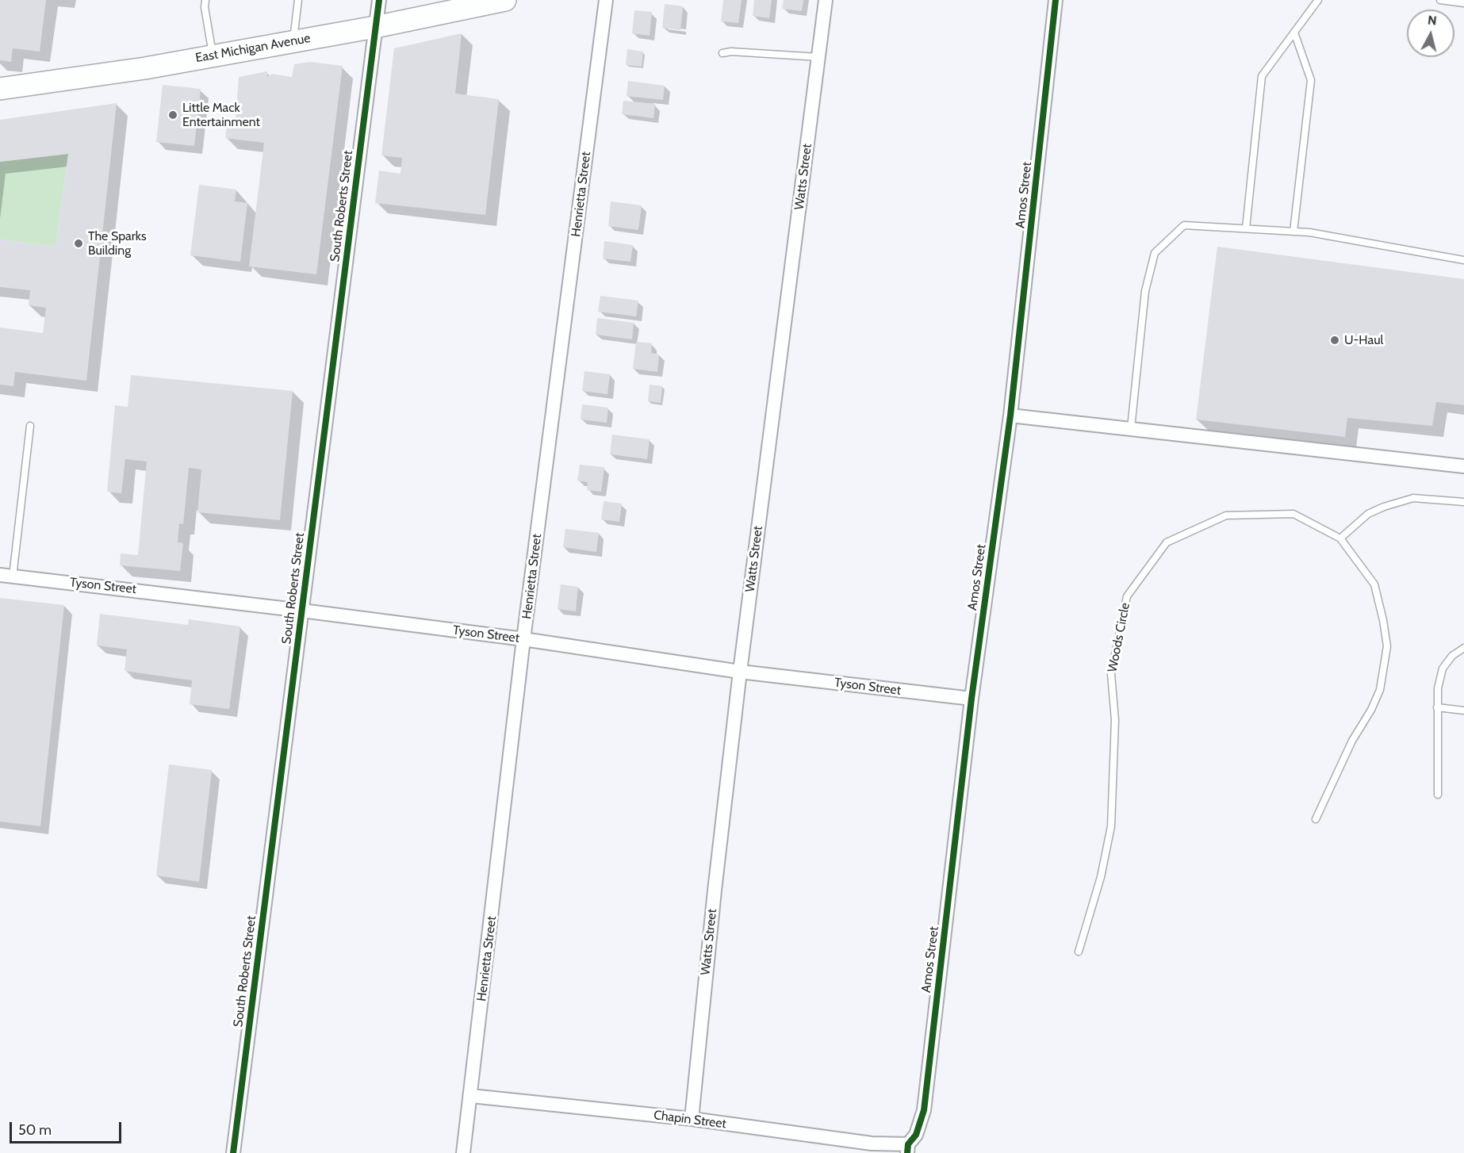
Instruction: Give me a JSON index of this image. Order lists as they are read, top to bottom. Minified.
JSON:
{"streets":{"main road":["East Michigan Avenue"],"street":["Watts Street","Henrietta Street","Amos Street","South Roberts Street","Tyson Street","Chapin Street"],"lane":["Woods Circle"]},"crossings":[["East Michigan Avenue","South Roberts Street"],["Watts Street","Tyson Street"],["Watts Street","Chapin Street"],["Henrietta Street","Tyson Street"],["Henrietta Street","Chapin Street"],["Amos Street","Tyson Street"],["Amos Street","Chapin Street"],["South Roberts Street","Tyson Street"]],"places":["Little Mack Entertainment","The Sparks Building","U-Haul"],"scale_bar":"50 m","north":"top"}
